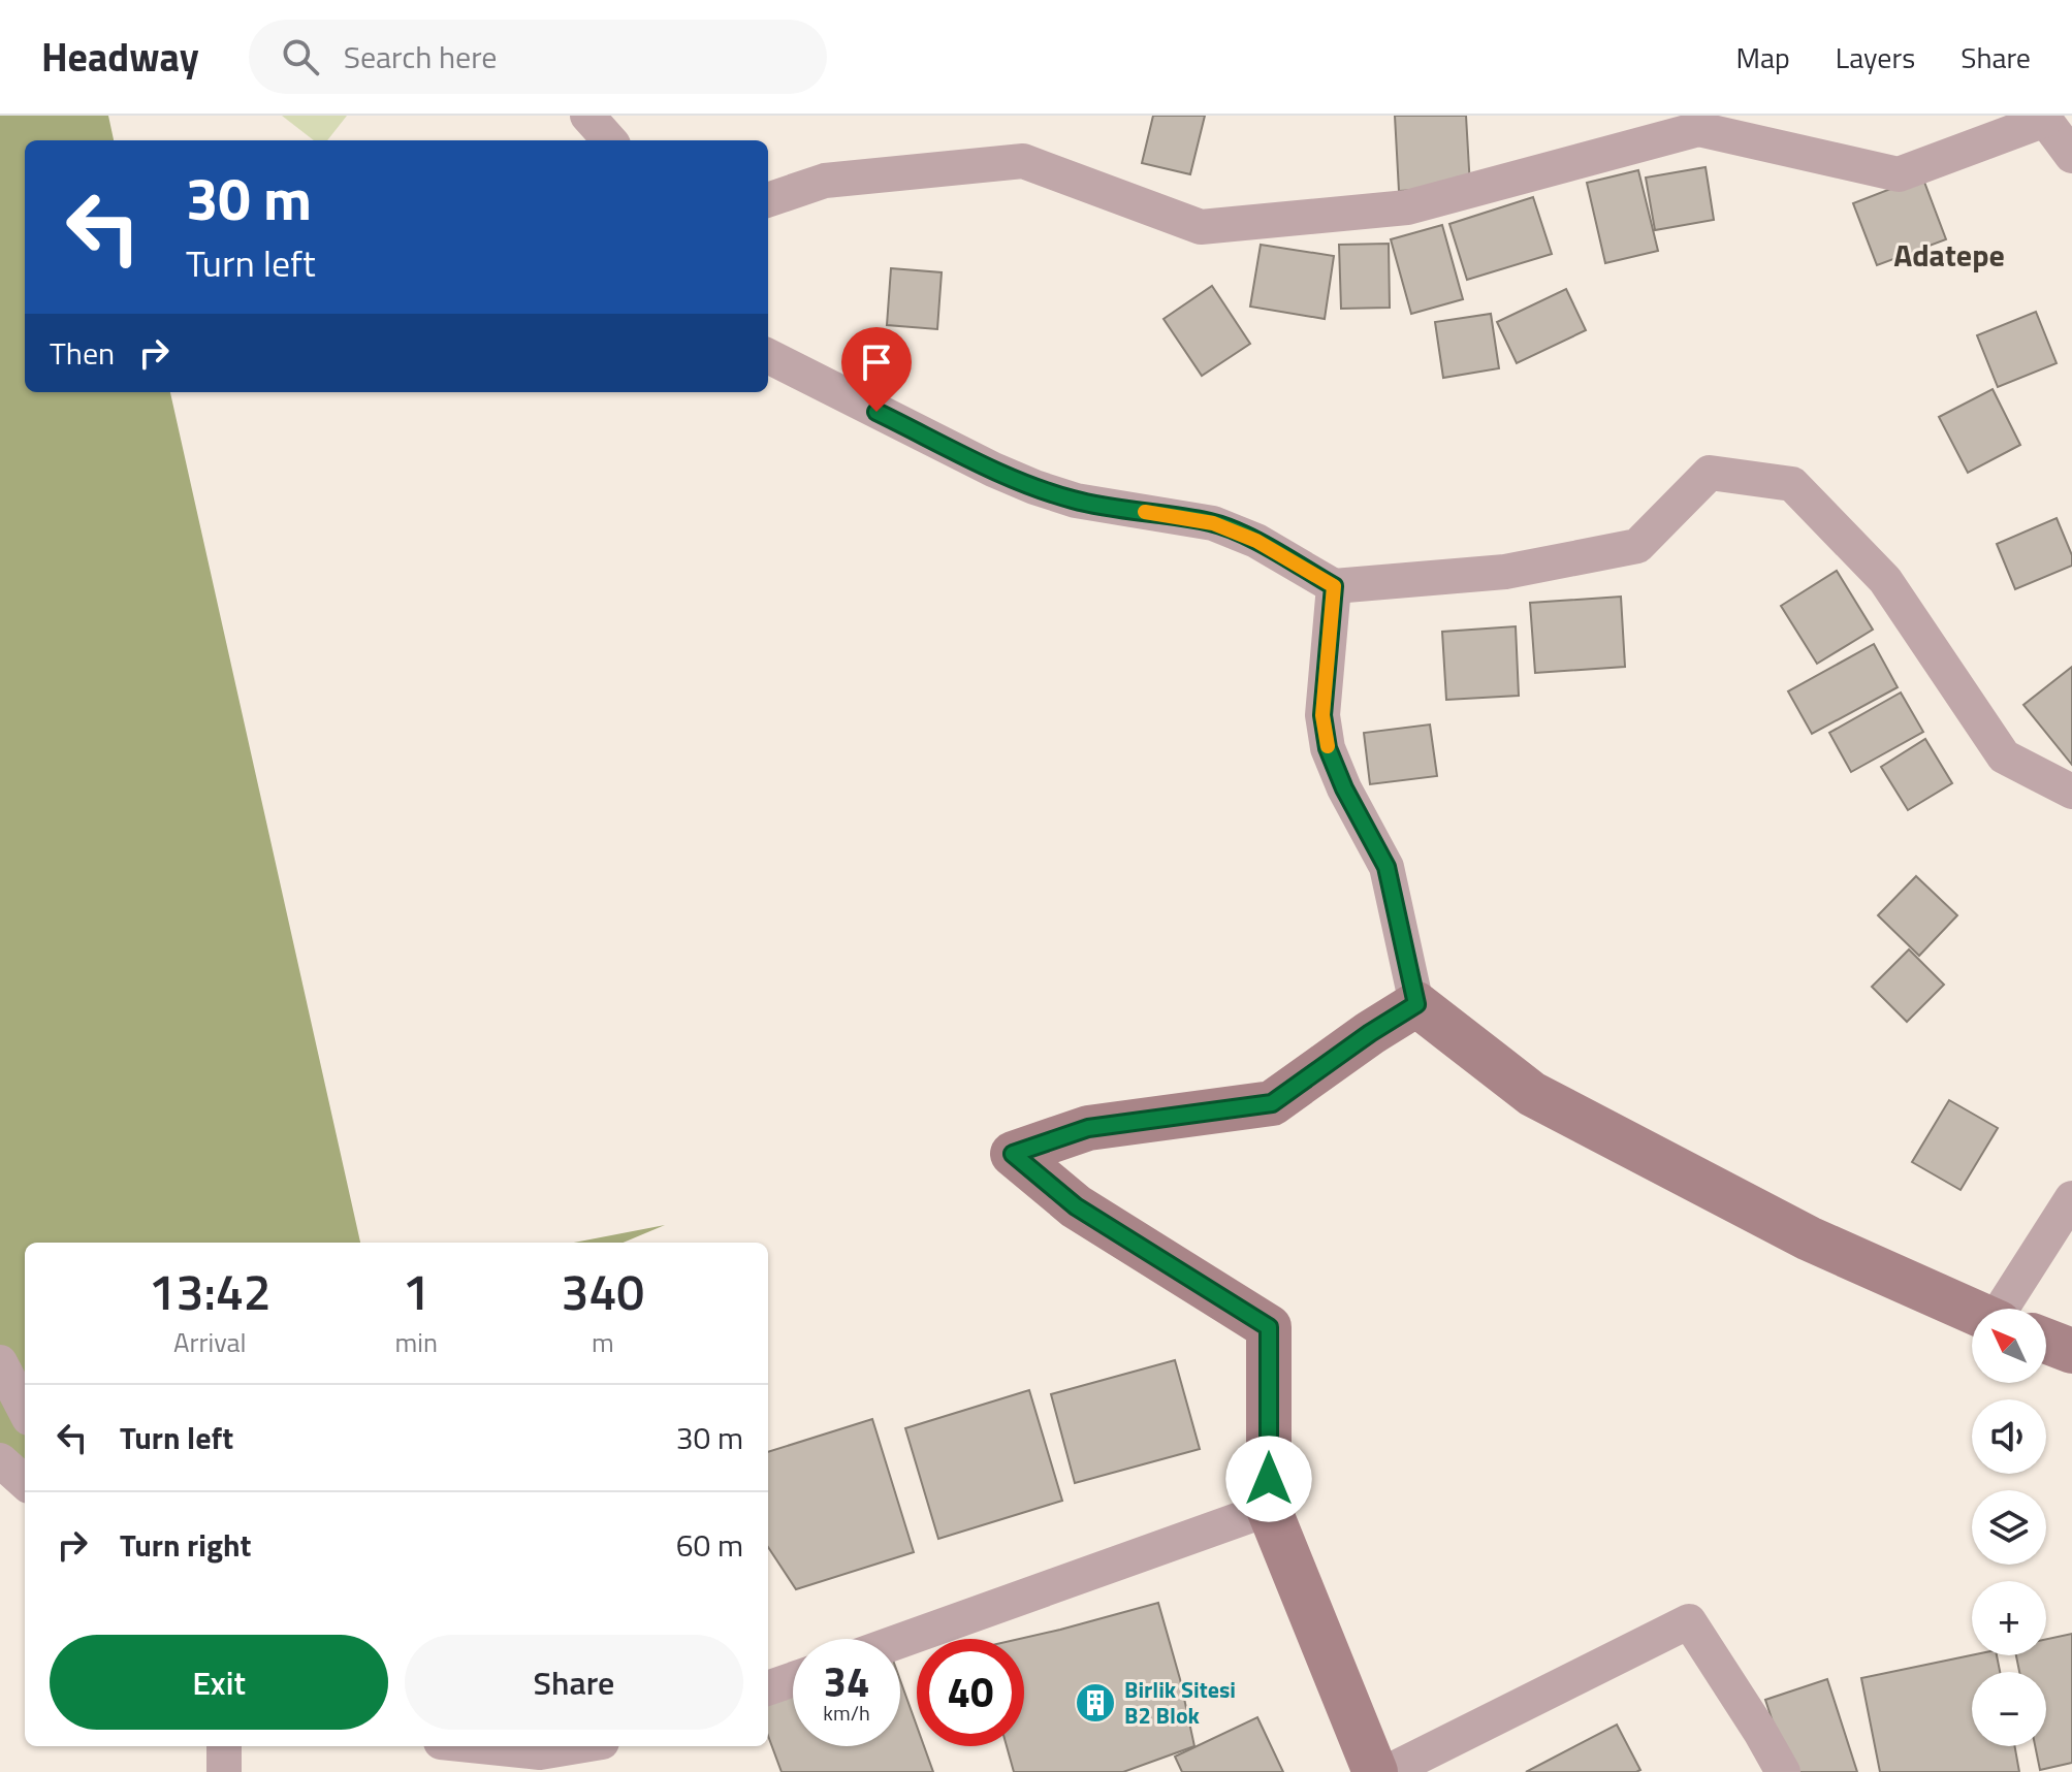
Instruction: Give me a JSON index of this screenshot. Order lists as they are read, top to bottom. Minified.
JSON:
{"districts":["Adatepe"],"places":{"building":["Birlik Sitesi B2 Blok"]},"north":"top left","page":{"header":"Headway","search":"Search here","nav":["Map","Layers","Share"],"turn":["30 m","Turn left"],"then":"Then","eta":["13:42","Arrival","1","min","340","m"],"map_buttons":["+","−"],"list":[{"name":"Turn left","value":"30 m"},{"name":"Turn right","value":"60 m"}],"buttons":["Exit","Share"],"speed":"34 km/h","limit":"40"}}
